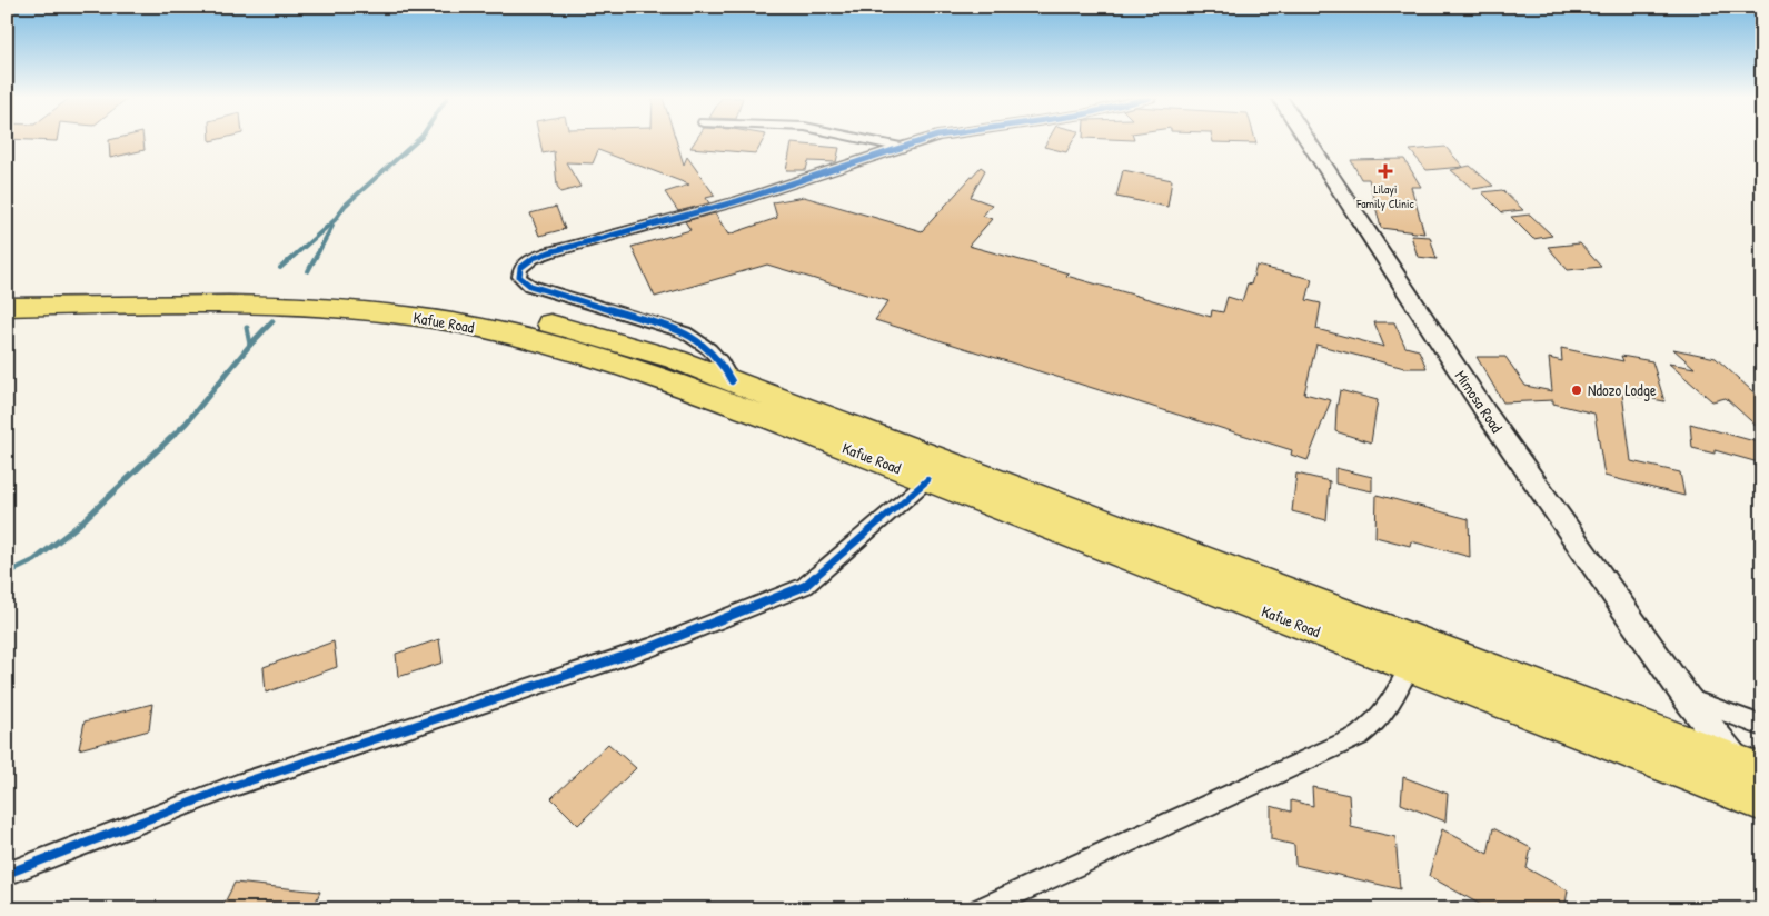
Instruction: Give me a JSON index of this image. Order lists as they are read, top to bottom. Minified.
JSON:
{"streets":{"highway":["Kafue Road"],"street":["Mimosa Road"]},"crossings":[["Kafue Road","Mimosa Road"]],"places":{"health":["Lilayi Family Clinic"],"other":["Ndozo Lodge"]}}
